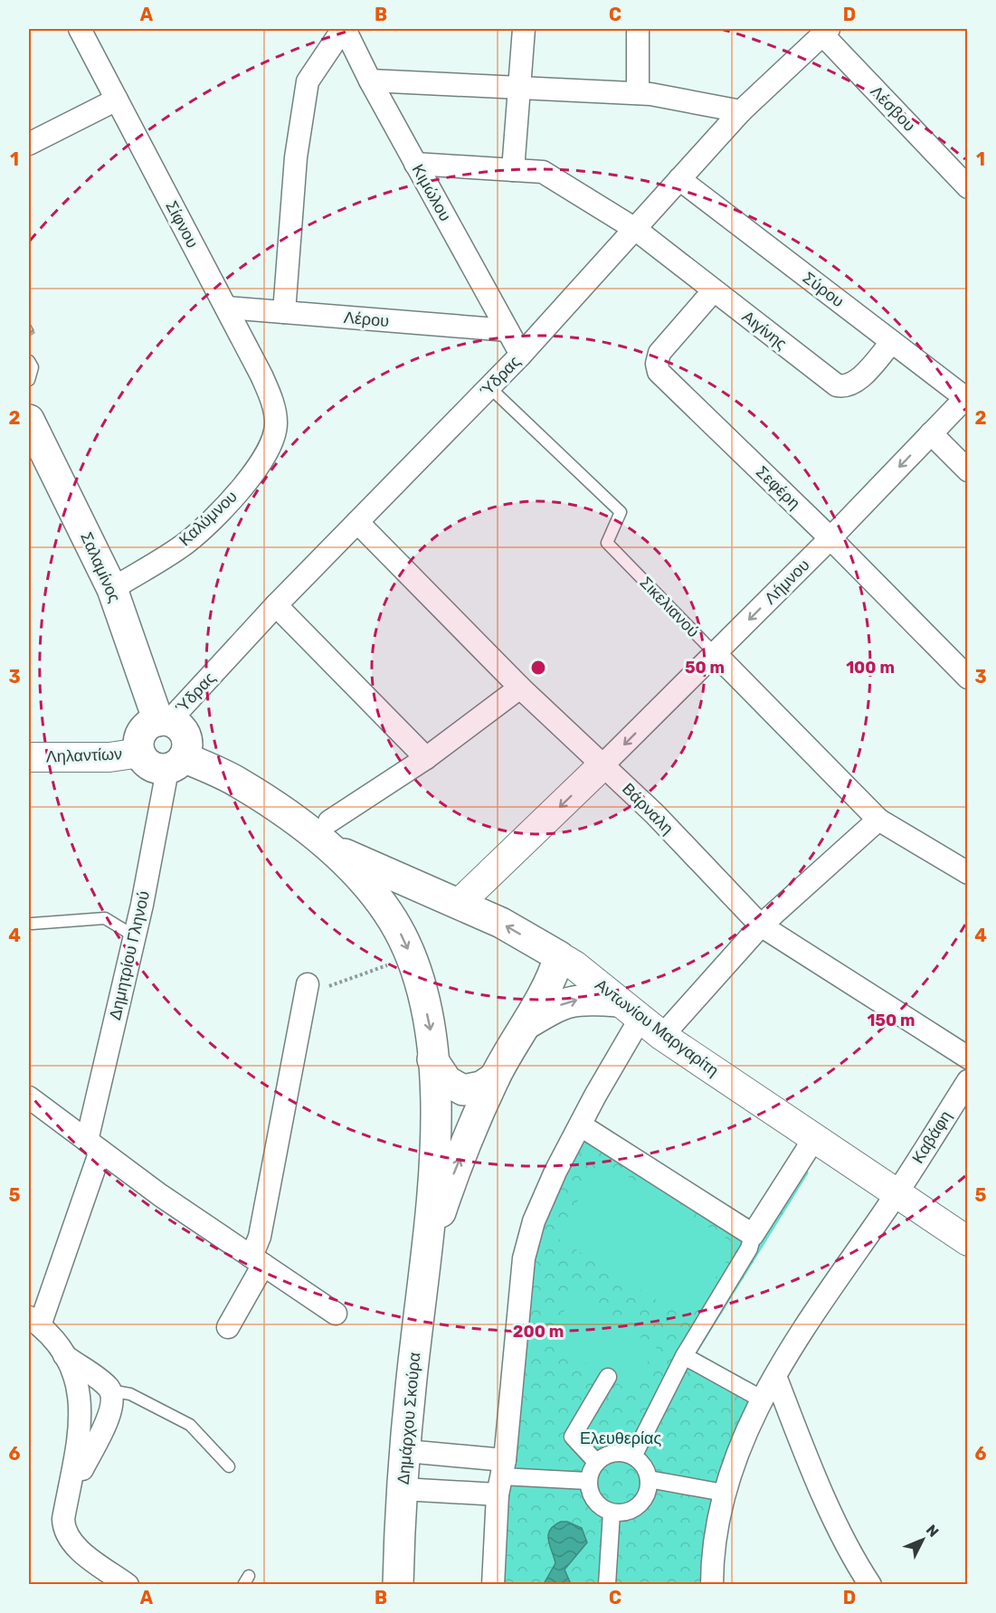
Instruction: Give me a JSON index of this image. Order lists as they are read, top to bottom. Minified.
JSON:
{"streets":{"main road":["Σαλαμίνος","Αντωνίου Μαργαρίτη","Δημάρχου Σκούρα"],"street":["Λέσβου","Κιμώλου","Σίφνου","Σύρου","Λέρου","Αιγίνης","Ύδρας","Σεφέρη","Καλύμνου","Λήμνου","Σικελιανού","Ληλαντίων","Βάρναλη","Δημητρίου Γληνού","Καβάφη"]},"crossings":[["Λέσβου","Ύδρας"],["Κιμώλου","Λέρου"],["Κιμώλου","Αιγίνης"],["Κιμώλου","Ύδρας"],["Σίφνου","Λέρου"],["Σίφνου","Καλύμνου"],["Σύρου","Αιγίνης"],["Σύρου","Ύδρας"],["Σύρου","Λήμνου"],["Αιγίνης","Ύδρας"],["Αιγίνης","Σεφέρη"],["Ύδρας","Σαλαμίνος"],["Ύδρας","Σικελιανού"],["Ύδρας","Ληλαντίων"],["Ύδρας","Βάρναλη"],["Ύδρας","Δημητρίου Γληνού"],["Σεφέρη","Λήμνου"],["Καλύμνου","Σαλαμίνος"],["Σαλαμίνος","Ληλαντίων"],["Σαλαμίνος","Δημητρίου Γληνού"],["Λήμνου","Σικελιανού"],["Λήμνου","Βάρναλη"],["Ληλαντίων","Δημητρίου Γληνού"],["Αντωνίου Μαργαρίτη","Καβάφη"]],"one_way":["Λήμνου"],"parks":["Ελευθερίας"],"north":"top right","grid":{"columns":["A","B","C","D"],"rows":["1","2","3","4","5","6"]},"rings":["50 m","100 m","150 m","200 m"]}
